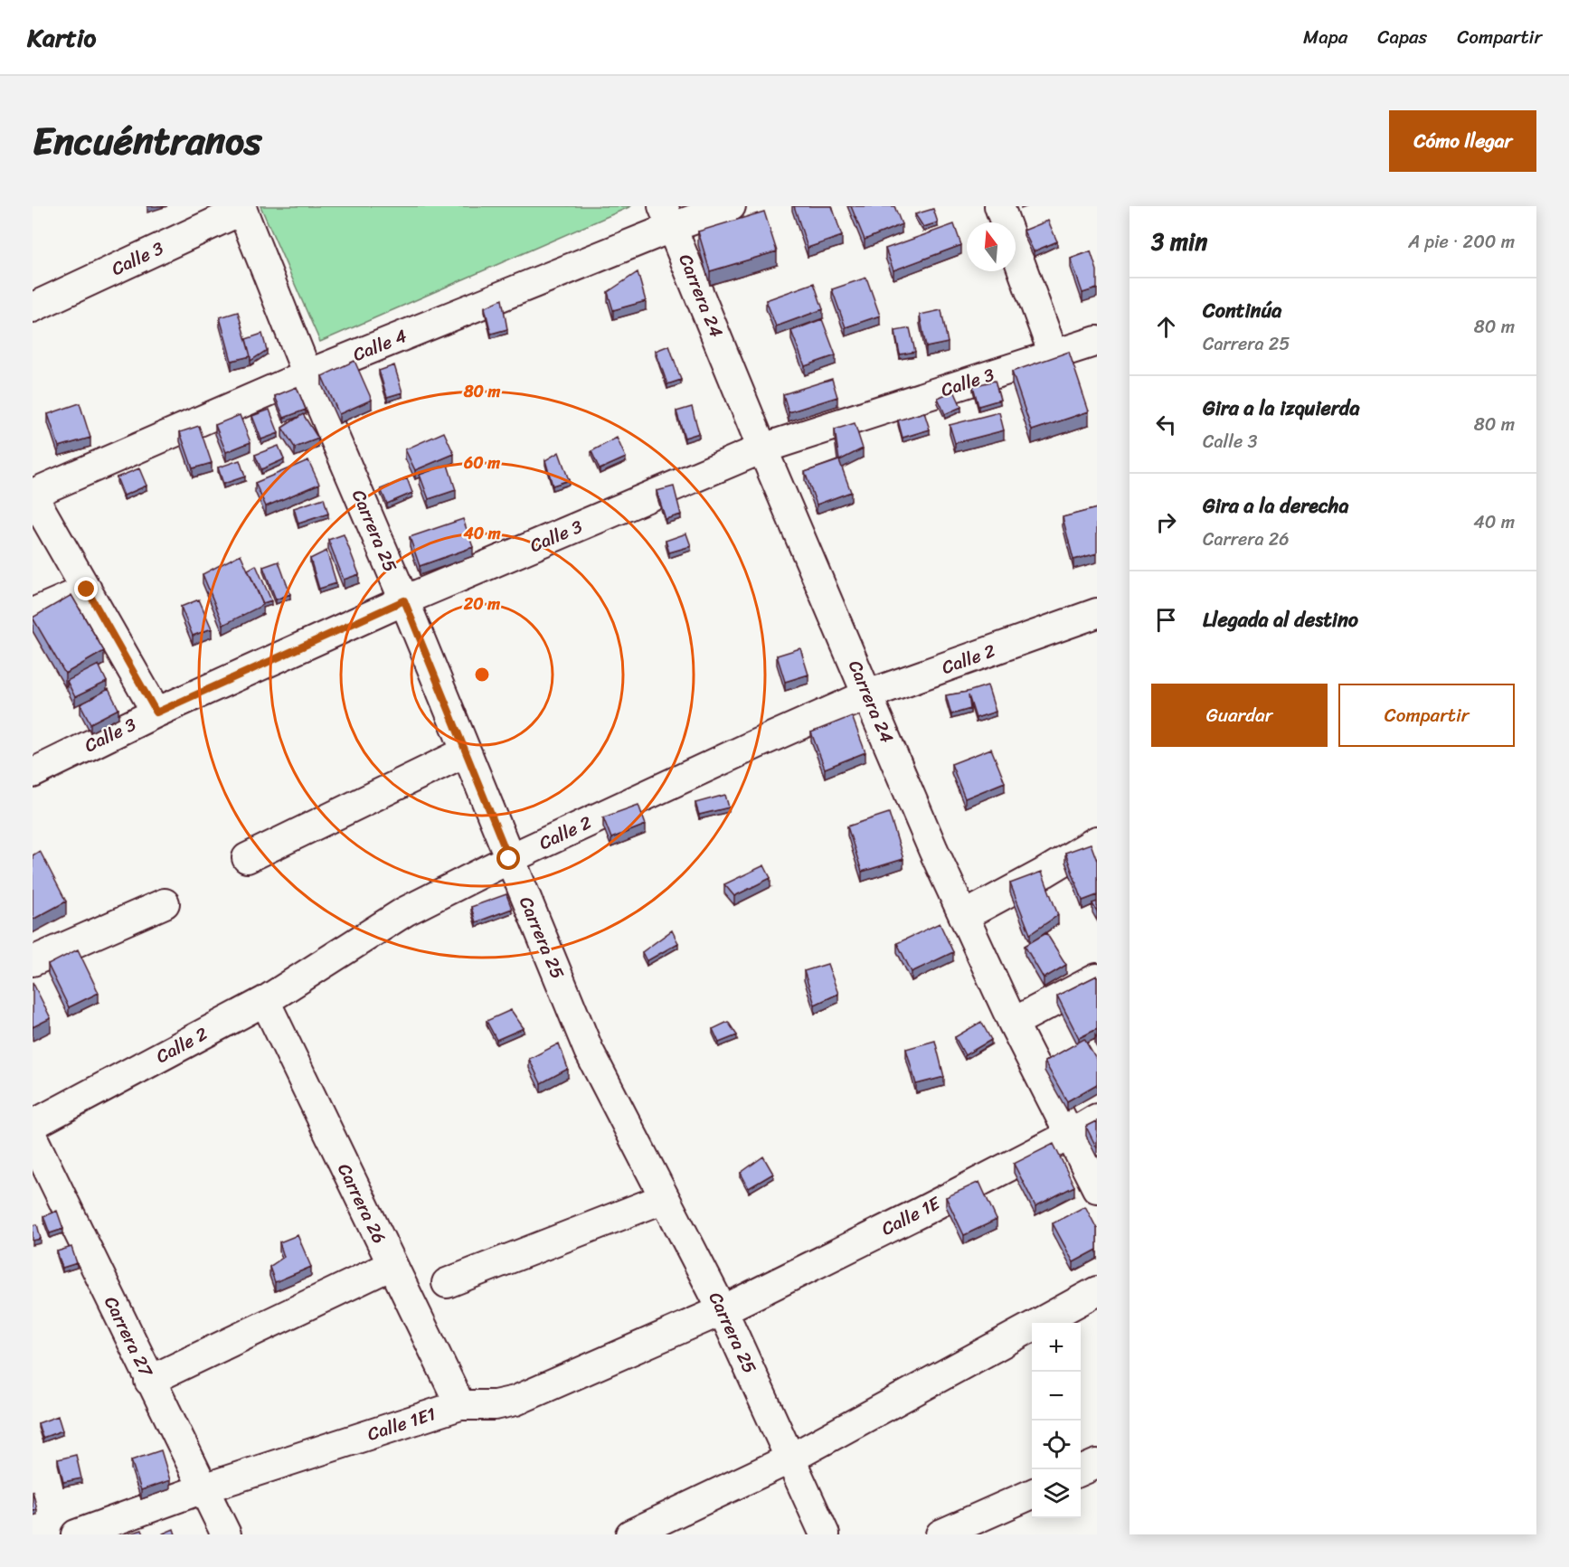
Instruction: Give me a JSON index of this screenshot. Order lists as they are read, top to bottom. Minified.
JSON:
{"streets":{"street":["Calle 3","Carrera 24","Calle 4","Carrera 25","Calle 2","Carrera 26","Calle 1E","Carrera 27","Calle 1E1"]},"crossings":[["Calle 3","Carrera 24"],["Calle 3","Carrera 25"],["Carrera 24","Calle 4"],["Carrera 24","Calle 2"],["Carrera 24","Calle 1E"],["Calle 4","Carrera 25"],["Carrera 25","Calle 2"],["Carrera 25","Calle 1E"],["Carrera 25","Calle 1E1"],["Calle 2","Carrera 26"],["Carrera 26","Calle 1E1"],["Calle 1E","Calle 1E1"],["Carrera 27","Calle 1E1"]],"north":"top","page":{"header":"Kartio","nav":["Mapa","Capas","Compartir"],"title":"Encuéntranos","buttons":["Cómo llegar",["Guardar","Compartir"]],"heading":["3 min","A pie · 200 m"],"list":[["Continúa","Carrera 25","80 m"],["Gira a la izquierda","Calle 3","80 m"],["Gira a la derecha","Carrera 26","40 m"],"Llegada al destino"],"map_buttons":["+","−"]},"rings":["80 m","60 m","40 m","20 m"]}
